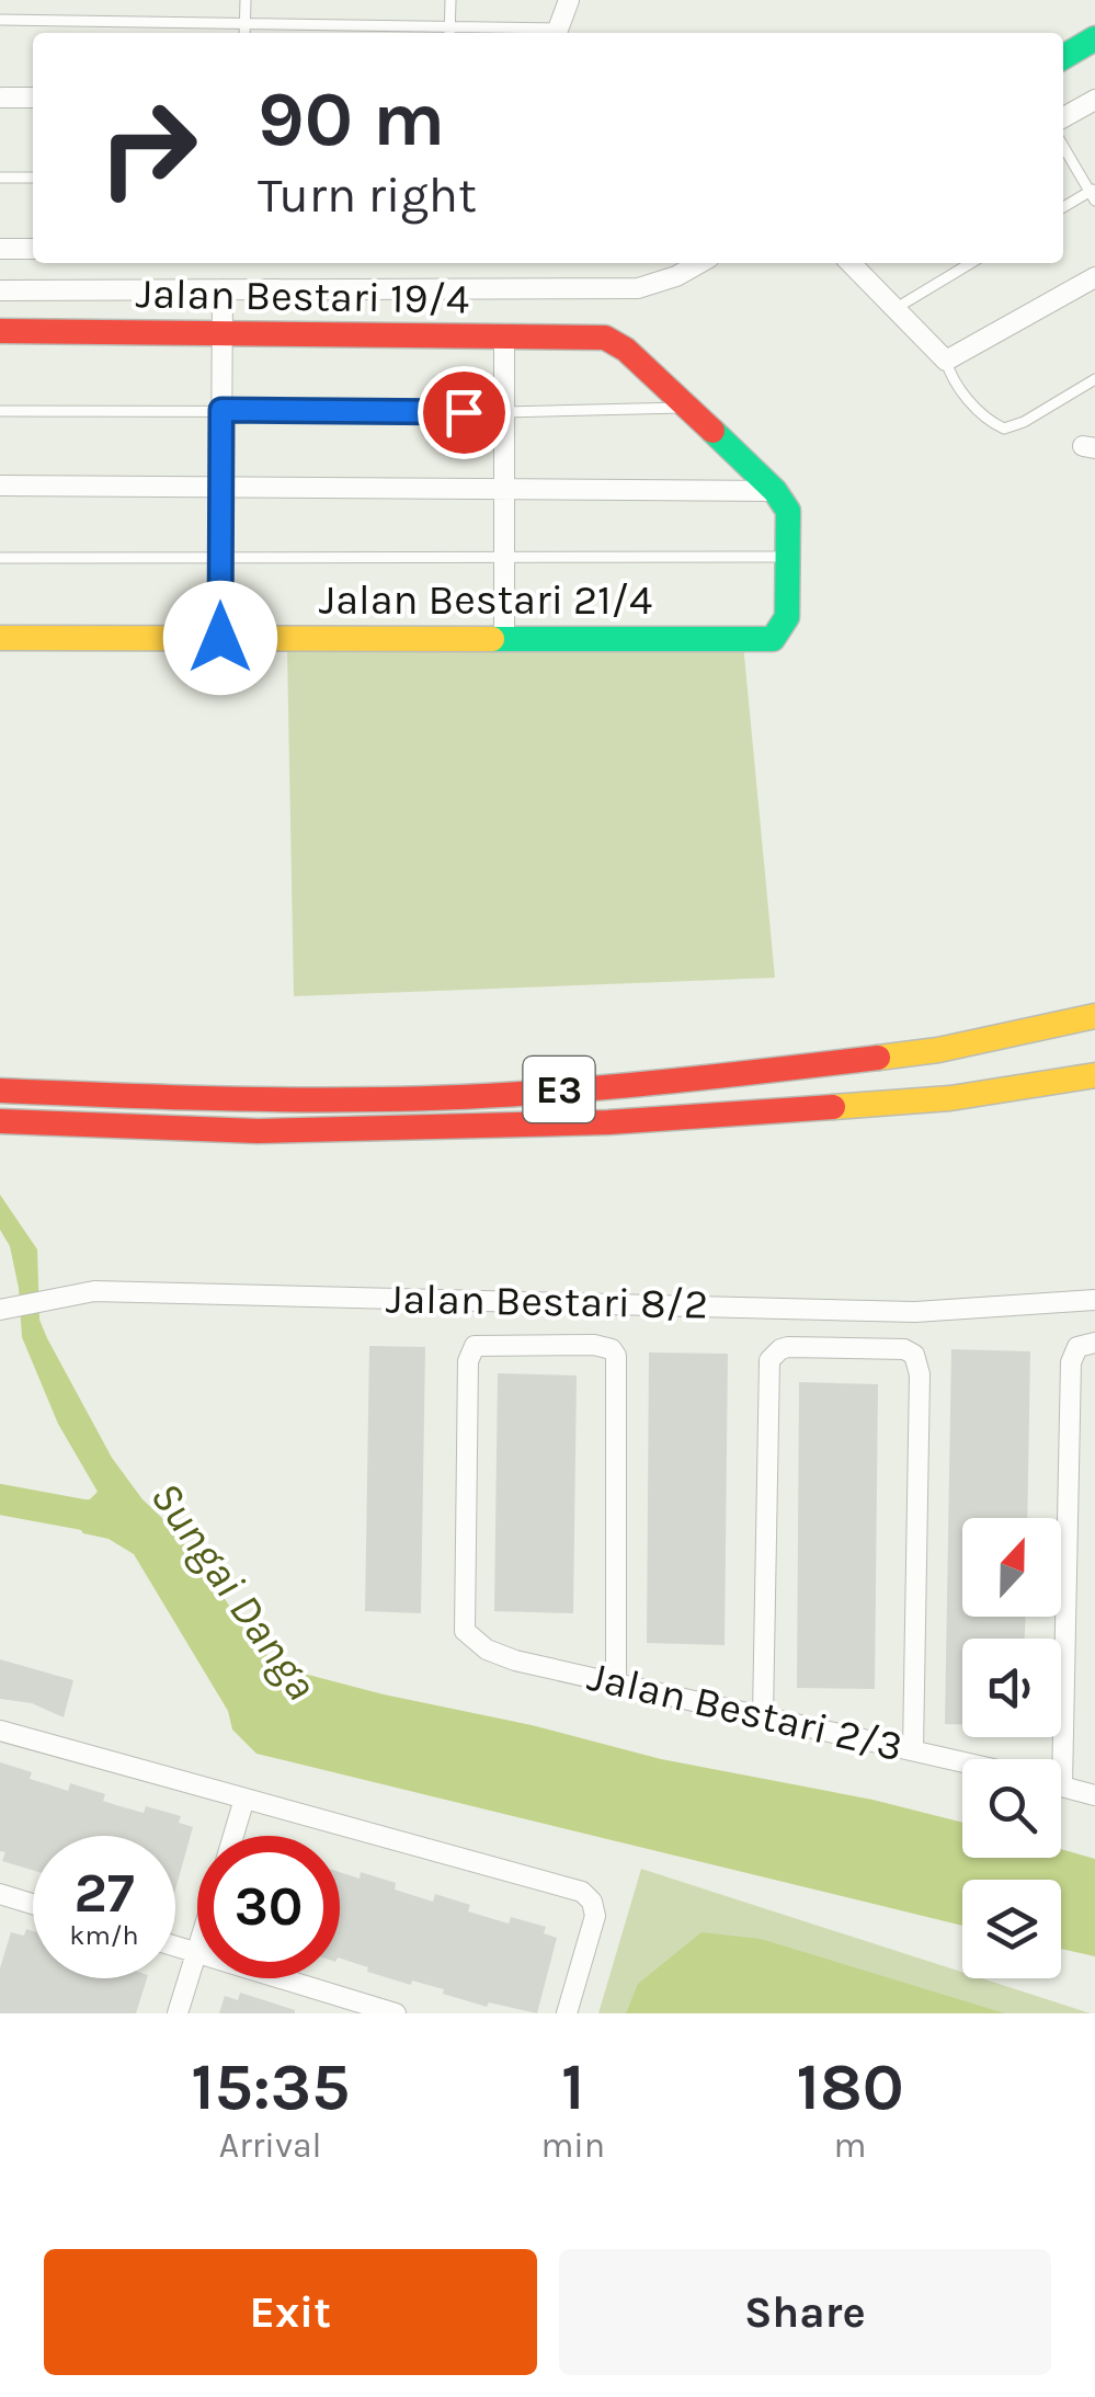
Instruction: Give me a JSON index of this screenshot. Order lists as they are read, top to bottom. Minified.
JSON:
{"streets":{"main road":["Jalan Bestari 19/4","Jalan Bestari 21/4","E3"],"street":["Jalan Bestari 8/2","Jalan Bestari 2/3"]},"water":["Sungai Danga"],"north":"top","page":{"turn":["90 m","Turn right"],"speed":"27 km/h","limit":"30","eta":["15:35","Arrival","1","min","180","m"],"buttons":["Exit","Share"]}}
